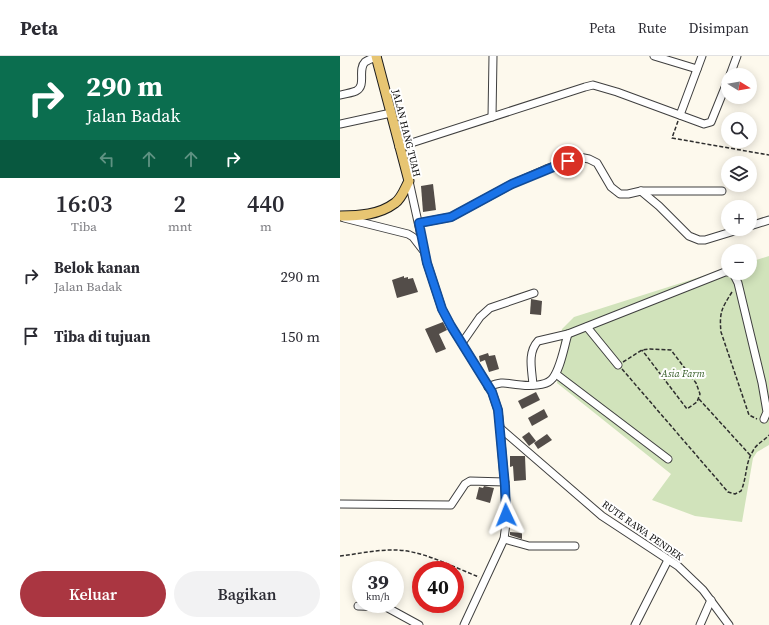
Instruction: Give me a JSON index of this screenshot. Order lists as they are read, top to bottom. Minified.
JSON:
{"streets":{"main road":["JALAN HANG TUAH"],"street":["RUTE RAWA PENDEK"]},"parks":["Asia Farm"],"north":"right","page":{"header":"Peta","nav":["Peta","Rute","Disimpan"],"turn":["290 m","Jalan Badak"],"map_buttons":["+","−"],"eta":["16:03","Tiba","2","mnt","440","m"],"list":[{"name":"Belok kanan","note":"Jalan Badak","value":"290 m"},{"name":"Tiba di tujuan","value":"150 m"}],"speed":"39 km/h","limit":"40","buttons":["Keluar","Bagikan"]}}
